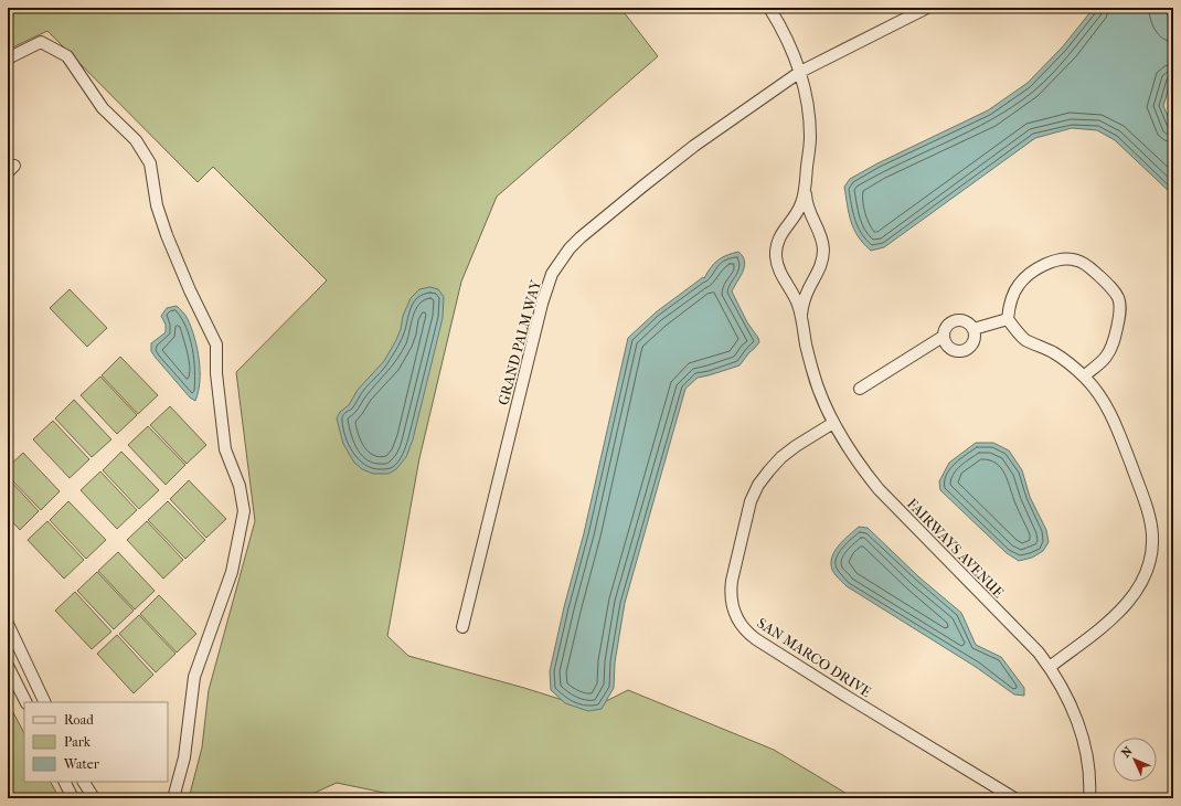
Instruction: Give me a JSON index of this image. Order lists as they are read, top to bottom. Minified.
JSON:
{"streets":{"street":["GRAND PALM WAY","FAIRWAYS AVENUE","SAN MARCO DRIVE"]},"crossings":[["GRAND PALM WAY","FAIRWAYS AVENUE"],["FAIRWAYS AVENUE","SAN MARCO DRIVE"]],"legend":["Road","Park","Water"],"north":"top left"}
